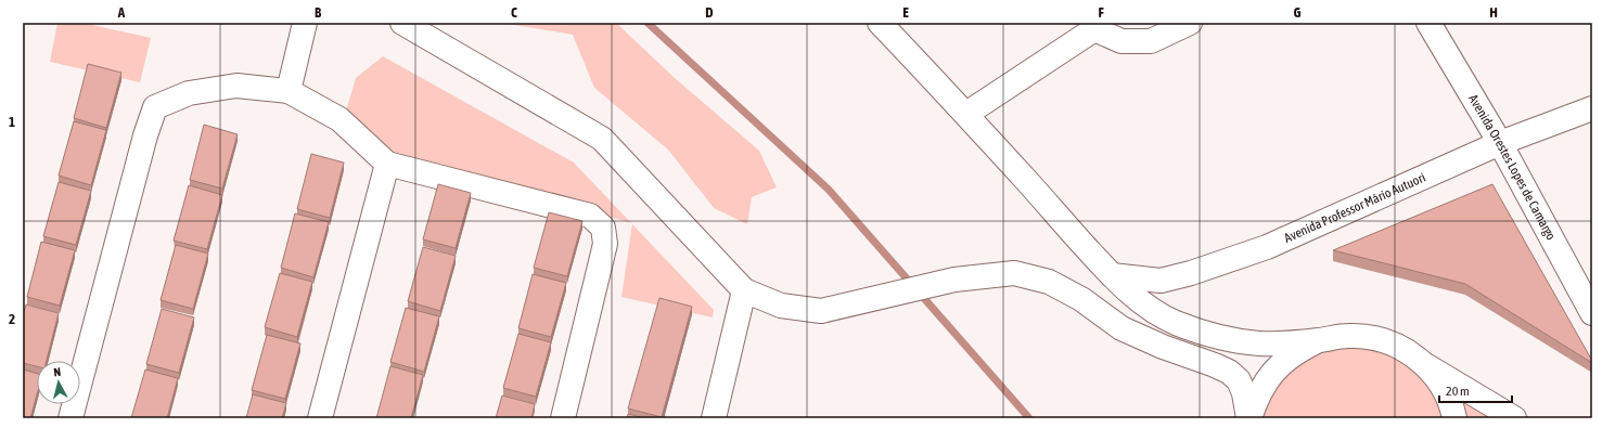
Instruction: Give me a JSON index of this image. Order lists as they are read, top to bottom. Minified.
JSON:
{"streets":{"main road":["Avenida Orestes Lopes de Camargo","Avenida Professor Mário Autuori"]},"crossings":[["Avenida Orestes Lopes de Camargo","Avenida Professor Mário Autuori"]],"scale_bar":"20 m","north":"top","grid":{"columns":["A","B","C","D","E","F","G","H"],"rows":["1","2"]}}
